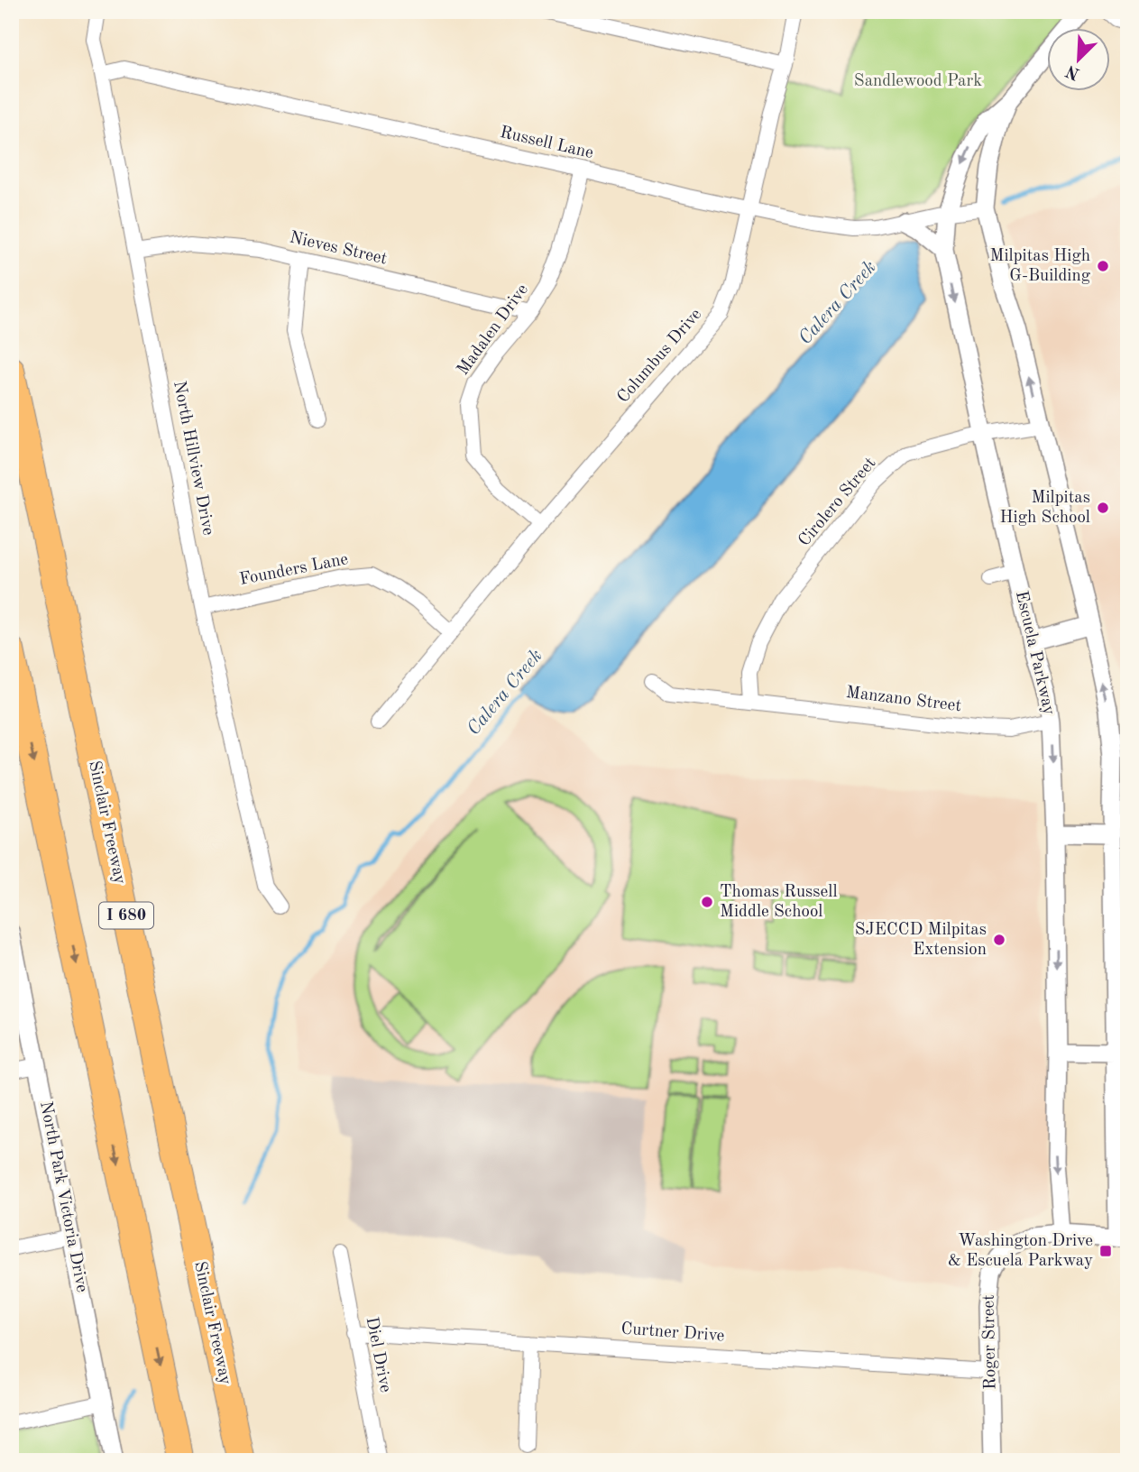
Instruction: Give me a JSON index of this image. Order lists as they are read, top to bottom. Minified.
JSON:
{"streets":{"highway":["Sinclair Freeway","I 680"],"street":["Russell Lane","Nieves Street","Madalen Drive","Columbus Drive","North Hillview Drive","Cirolero Street","Founders Lane","Escuela Parkway","Manzano Street","North Park Victoria Drive","Curtner Drive","Roger Street","Diel Drive"]},"crossings":[["Russell Lane","Madalen Drive"],["Russell Lane","Columbus Drive"],["Russell Lane","North Hillview Drive"],["Russell Lane","Escuela Parkway"],["Nieves Street","Madalen Drive"],["Nieves Street","North Hillview Drive"],["Madalen Drive","Columbus Drive"],["Columbus Drive","Founders Lane"],["North Hillview Drive","Founders Lane"],["Cirolero Street","Escuela Parkway"],["Cirolero Street","Manzano Street"],["Escuela Parkway","Manzano Street"],["Escuela Parkway","Roger Street"],["Curtner Drive","Roger Street"],["Curtner Drive","Diel Drive"]],"water":["Calera Creek"],"parks":["Sandlewood Park"],"places":{"other":["Milpitas High G-Building","Milpitas High School","Thomas Russell Middle School","SJECCD Milpitas Extension"],"transit":["Washington Drive & Escuela Parkway"]},"north":"bottom left"}
